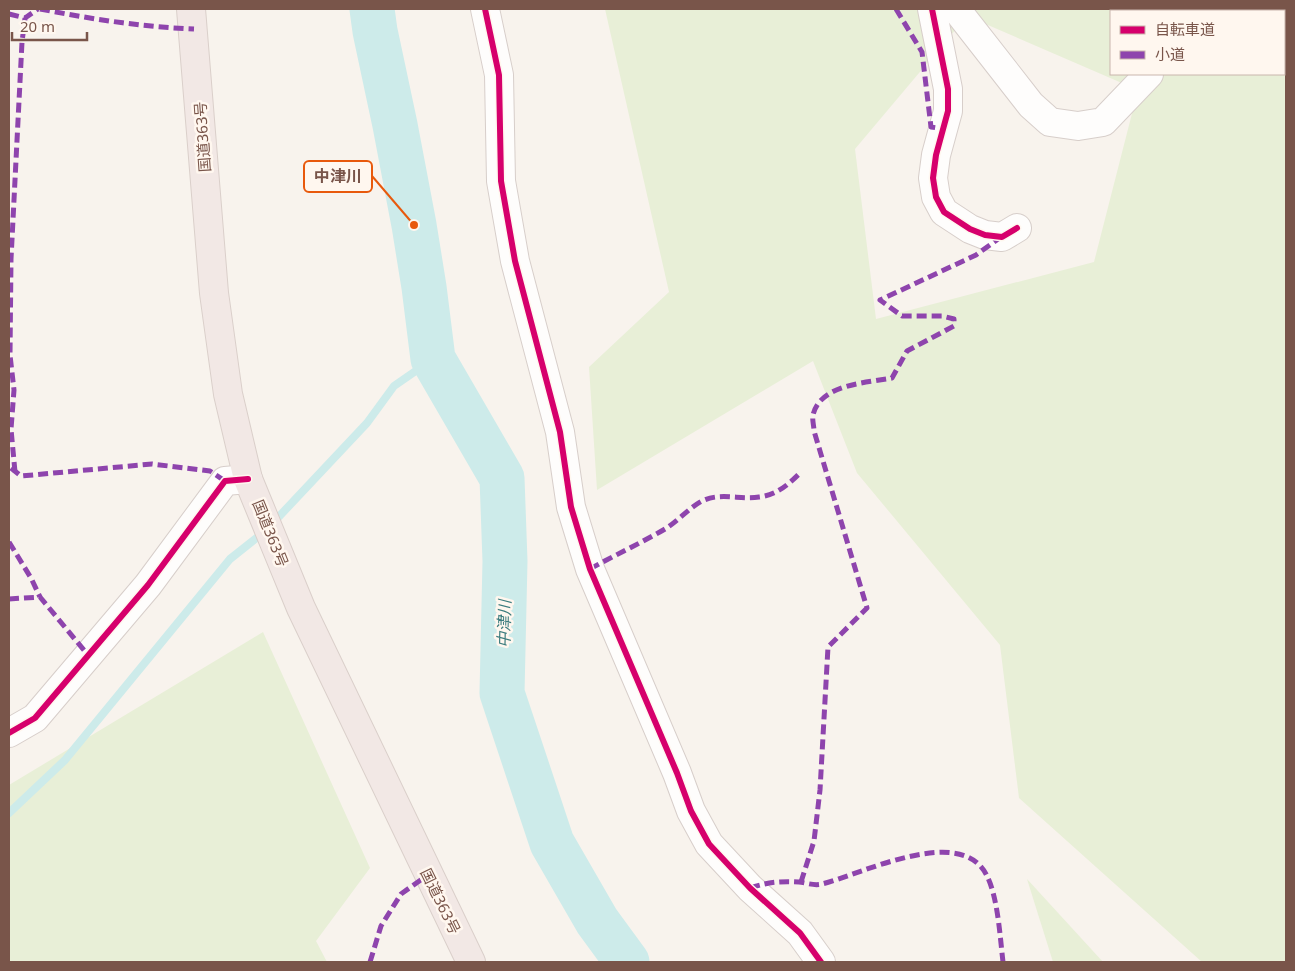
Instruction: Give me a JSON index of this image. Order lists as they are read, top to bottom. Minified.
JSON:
{"streets":{"highway":["国道363号"]},"water":["中津川"],"places":["中津川"],"legend":["自転車道","小道"],"scale_bar":"20 m"}
